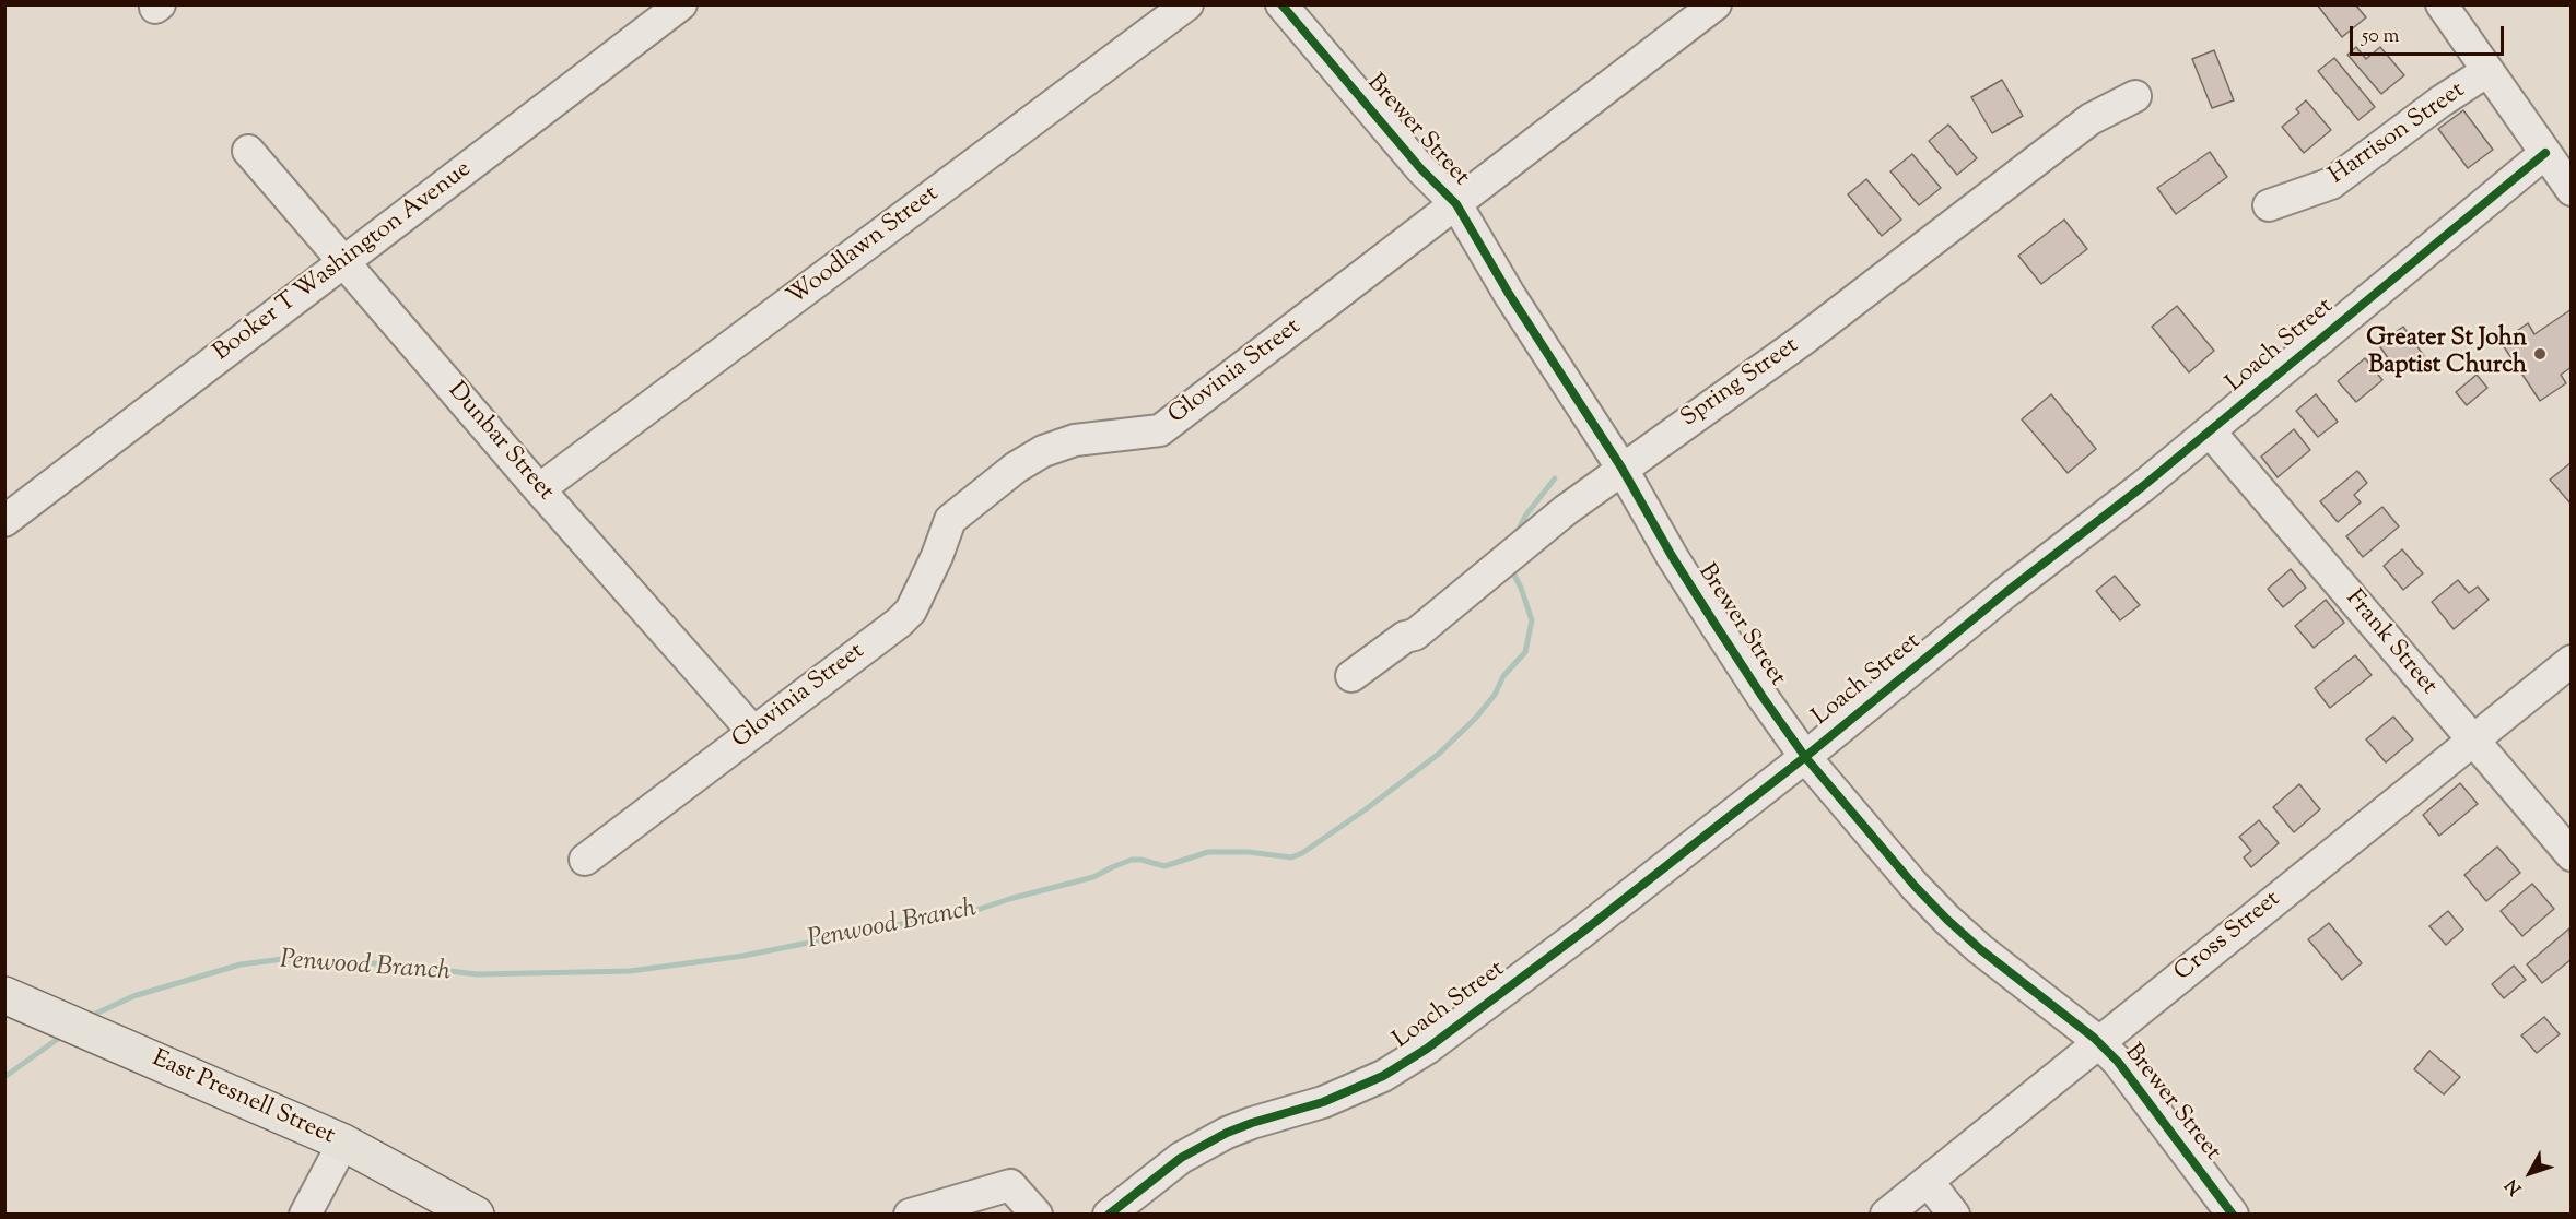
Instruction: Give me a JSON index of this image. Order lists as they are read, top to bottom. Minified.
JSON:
{"streets":{"main road":["East Presnell Street"],"street":["Brewer Street","Harrison Street","Woodlawn Street","Booker T Washington Avenue","Loach Street","Glovinia Street","Spring Street","Dunbar Street","Frank Street","Cross Street"]},"crossings":[["Brewer Street","Loach Street"],["Brewer Street","Glovinia Street"],["Brewer Street","Spring Street"],["Brewer Street","Cross Street"],["Woodlawn Street","Dunbar Street"],["Booker T Washington Avenue","Dunbar Street"],["Loach Street","Frank Street"],["Glovinia Street","Dunbar Street"],["Frank Street","Cross Street"]],"water":["Penwood Branch"],"places":["Greater St John Baptist Church"],"scale_bar":"50 m","north":"bottom left"}
